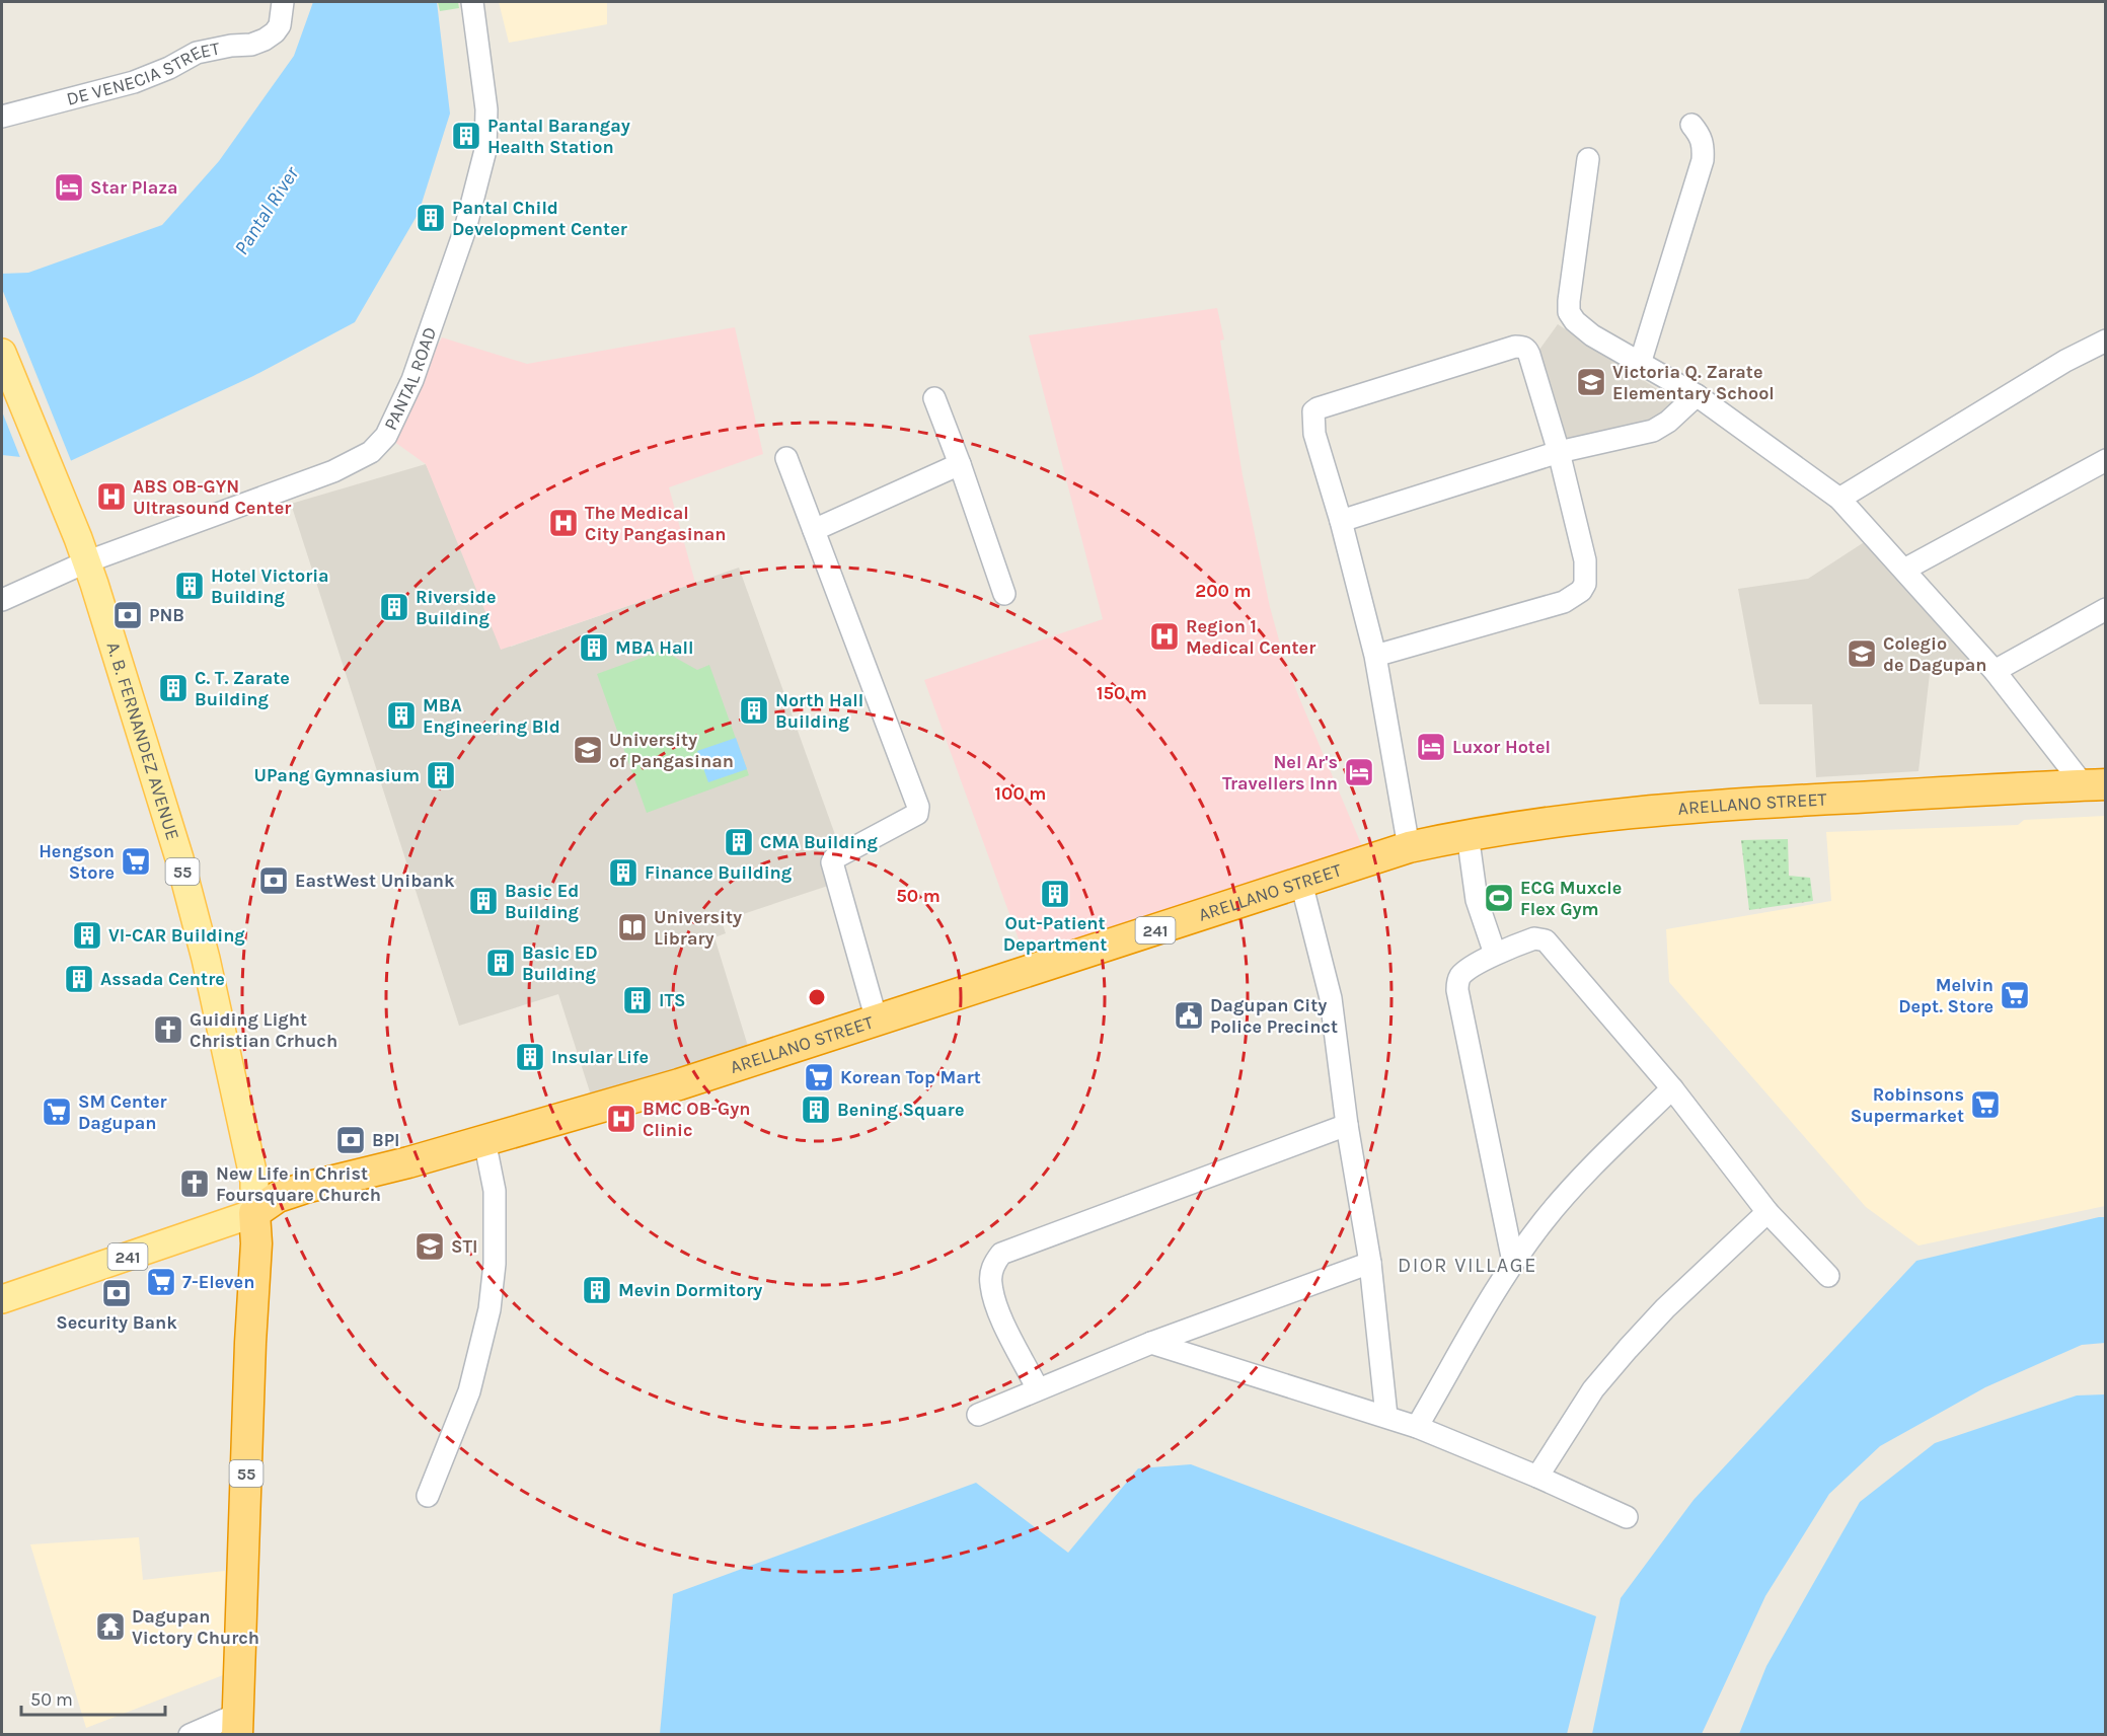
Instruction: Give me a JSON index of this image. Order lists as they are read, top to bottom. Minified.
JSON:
{"streets":{"highway":["ARELLANO STREET","55","241"],"main road":["A. B. FERNANDEZ AVENUE"],"street":["DE VENECIA STREET","PANTAL ROAD"]},"crossings":[["PANTAL ROAD","A. B. FERNANDEZ AVENUE"],["A. B. FERNANDEZ AVENUE","ARELLANO STREET"],["A. B. FERNANDEZ AVENUE","55"],["A. B. FERNANDEZ AVENUE","241"],["ARELLANO STREET","55"],["ARELLANO STREET","241"],["55","241"]],"districts":["DIOR VILLAGE"],"water":["Pantal River"],"places":{"building":["Pantal Barangay Health Station","Pantal Child Development Center","Hotel Victoria Building","Riverside Building","MBA Hall","C. T. Zarate Building","North Hall Building","MBA Engineering Bld","UPang Gymnasium","CMA Building","Finance Building","Out-Patient Department","Basic Ed Building","VI-CAR Building","Basic ED Building","Assada Centre","ITS","Insular Life","Bening Square","Mevin Dormitory"],"hotel":["Star Plaza","Luxor Hotel","Nel Ar's Travellers Inn"],"school or university":["Victoria Q. Zarate Elementary School","Colegio de Dagupan","University of Pangasinan","STI"],"hospital":["ABS OB-GYN Ultrasound Center","The Medical City Pangasinan","Region 1 Medical Center","BMC OB-Gyn Clinic"],"bank":["PNB","EastWest Unibank","BPI","Security Bank"],"supermarket":["Hengson Store","Melvin Dept. Store","Korean Top Mart","Robinsons Supermarket","SM Center Dagupan","7-Eleven"],"sports":["ECG Muxcle Flex Gym"],"library":["University Library"],"public building":["Dagupan City Police Precinct"],"church":["Guiding Light Christian Crhuch","New Life in Christ Foursquare Church"],"temple":["Dagupan Victory Church"]},"scale_bar":"50 m","rings":["200 m","150 m","100 m","50 m"]}
